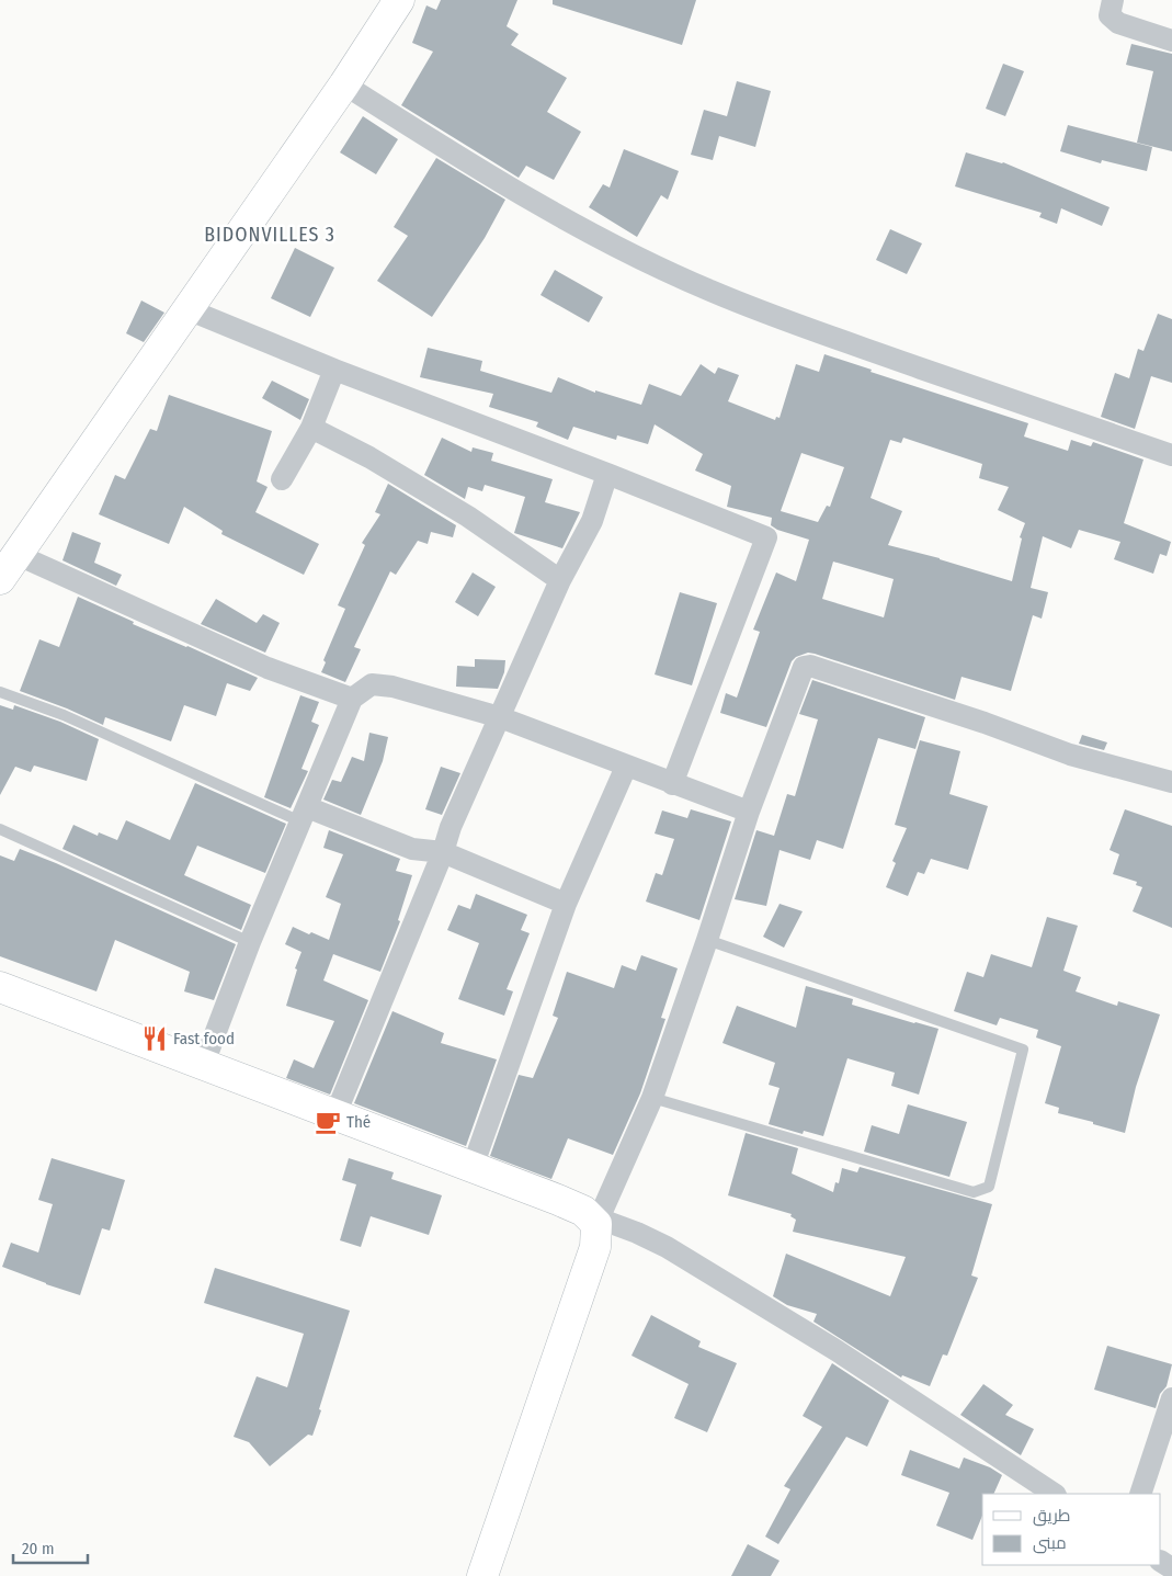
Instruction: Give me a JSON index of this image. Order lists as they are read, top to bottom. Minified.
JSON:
{"districts":["BIDONVILLES 3"],"places":{"restaurant":["Fast food"],"cafe":["Thé"]},"legend":["طريق","مبنى"],"scale_bar":"20 m"}
